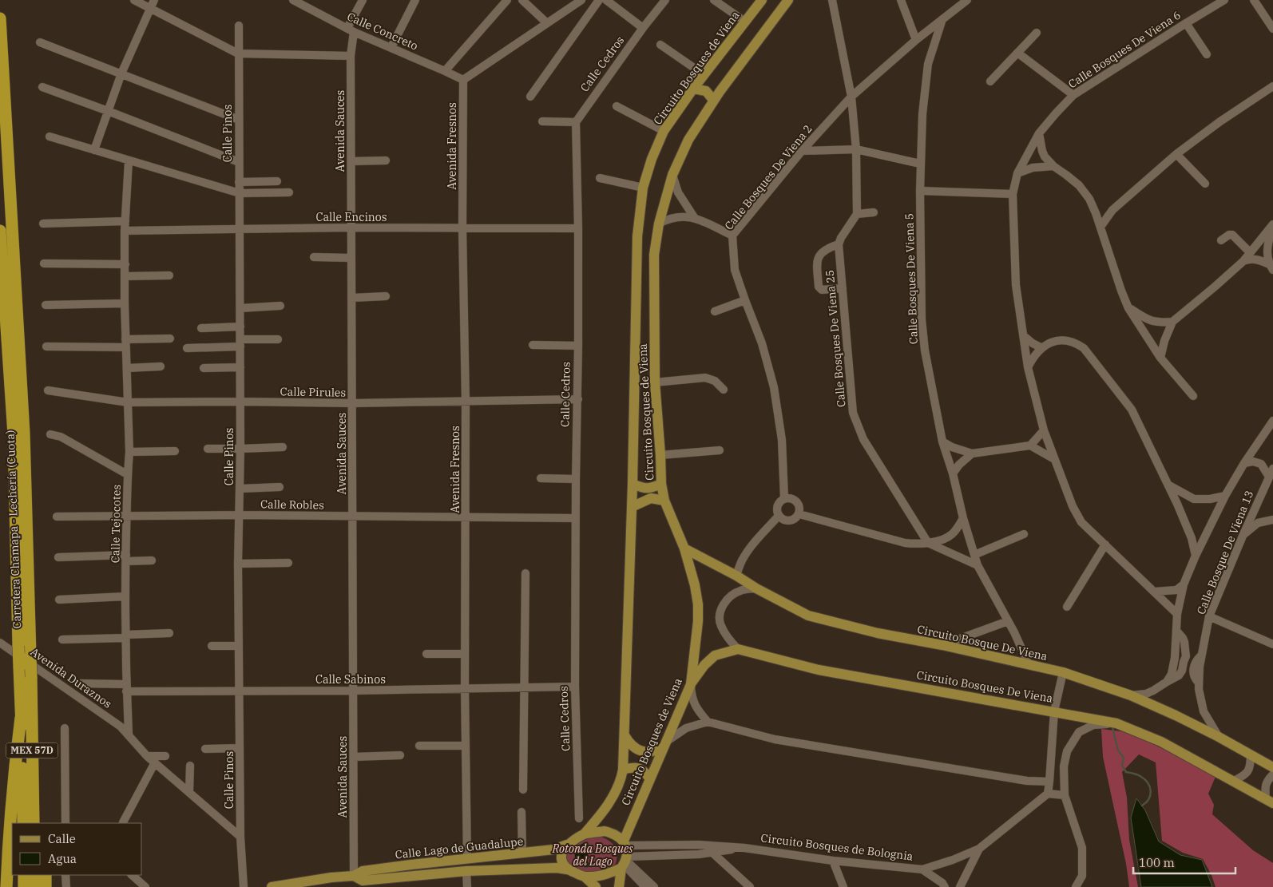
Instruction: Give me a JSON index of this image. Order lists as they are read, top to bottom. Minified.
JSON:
{"streets":{"highway":["Carretera Chamapa - Lechería (Cuota)","MEX 57D"],"main road":["Circuito Bosques de Viena","Circuito Bosque De Viena","Circuito Bosques De Viena","Calle Lago de Guadalupe"],"street":["Calle Concreto","Calle Bosques De Viena 6","Calle Cedros","Avenida Sauces","Calle Pinos","Avenida Fresnos","Calle Bosques De Viena 2","Calle Encinos","Calle Bosques De Viena 5","Calle Bosques De Viena 25","Calle Pirules","Calle Robles","Calle Tejocotes","Calle Bosque De Viena 13","Avenida Duraznos","Calle Sabinos","Circuito Bosques de Bolognia"]},"crossings":[["Calle Concreto","Avenida Sauces"],["Calle Concreto","Avenida Fresnos"],["Calle Bosques De Viena 6","Calle Bosque De Viena 13"],["Calle Cedros","Calle Encinos"],["Calle Cedros","Calle Pirules"],["Calle Cedros","Calle Robles"],["Calle Cedros","Calle Sabinos"],["Circuito Bosques de Viena","Circuito Bosque De Viena"],["Circuito Bosques de Viena","Circuito Bosques De Viena"],["Circuito Bosques de Viena","Circuito Bosques de Bolognia"],["Circuito Bosques de Viena","Calle Lago de Guadalupe"],["Avenida Sauces","Calle Encinos"],["Avenida Sauces","Calle Pirules"],["Avenida Sauces","Calle Robles"],["Avenida Sauces","Calle Sabinos"],["Avenida Sauces","Calle Lago de Guadalupe"],["Calle Pinos","Calle Encinos"],["Calle Pinos","Calle Pirules"],["Calle Pinos","Calle Robles"],["Calle Pinos","Calle Sabinos"],["Avenida Fresnos","Calle Encinos"],["Avenida Fresnos","Calle Pirules"],["Avenida Fresnos","Calle Robles"],["Avenida Fresnos","Calle Sabinos"],["Avenida Fresnos","Calle Lago de Guadalupe"],["Calle Bosques De Viena 2","Calle Bosques De Viena 5"],["Calle Encinos","Calle Tejocotes"],["Calle Bosques De Viena 5","Circuito Bosque De Viena"],["Calle Pirules","Calle Tejocotes"],["Calle Robles","Calle Tejocotes"],["Calle Tejocotes","Avenida Duraznos"],["Calle Tejocotes","Calle Sabinos"],["Calle Bosque De Viena 13","Circuito Bosque De Viena"],["Circuito Bosques de Bolognia","Calle Lago de Guadalupe"]],"parks":["Rotonda Bosques del Lago"],"legend":["Calle","Agua"],"scale_bar":"100 m"}
